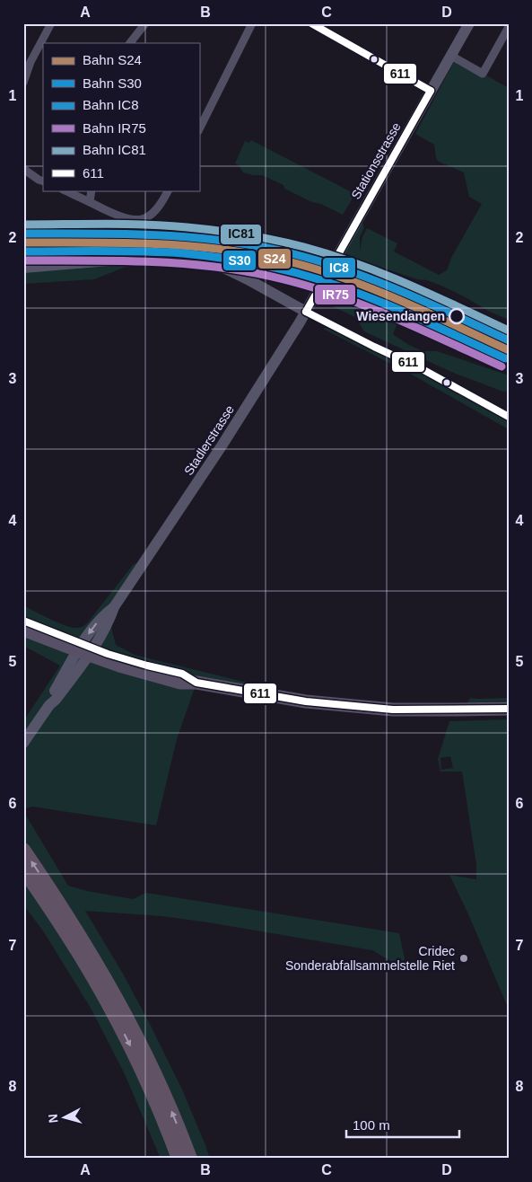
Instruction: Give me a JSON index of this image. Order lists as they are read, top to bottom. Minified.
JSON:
{"streets":{"main road":["Stationsstrasse","Stadlerstrasse"]},"crossings":[["Stationsstrasse","Stadlerstrasse"]],"places":["Wiesendangen","Cridec Sonderabfallsammelstelle Riet"],"lines":["transit line 611","rail line IC81","rail line IC8","rail line S24","rail line S30","rail line IR75"],"legend":["Bahn S24","Bahn S30","Bahn IC8","Bahn IR75","Bahn IC81","611"],"scale_bar":"100 m","north":"left","grid":{"columns":["A","B","C","D"],"rows":["1","2","3","4","5","6","7","8"]}}
